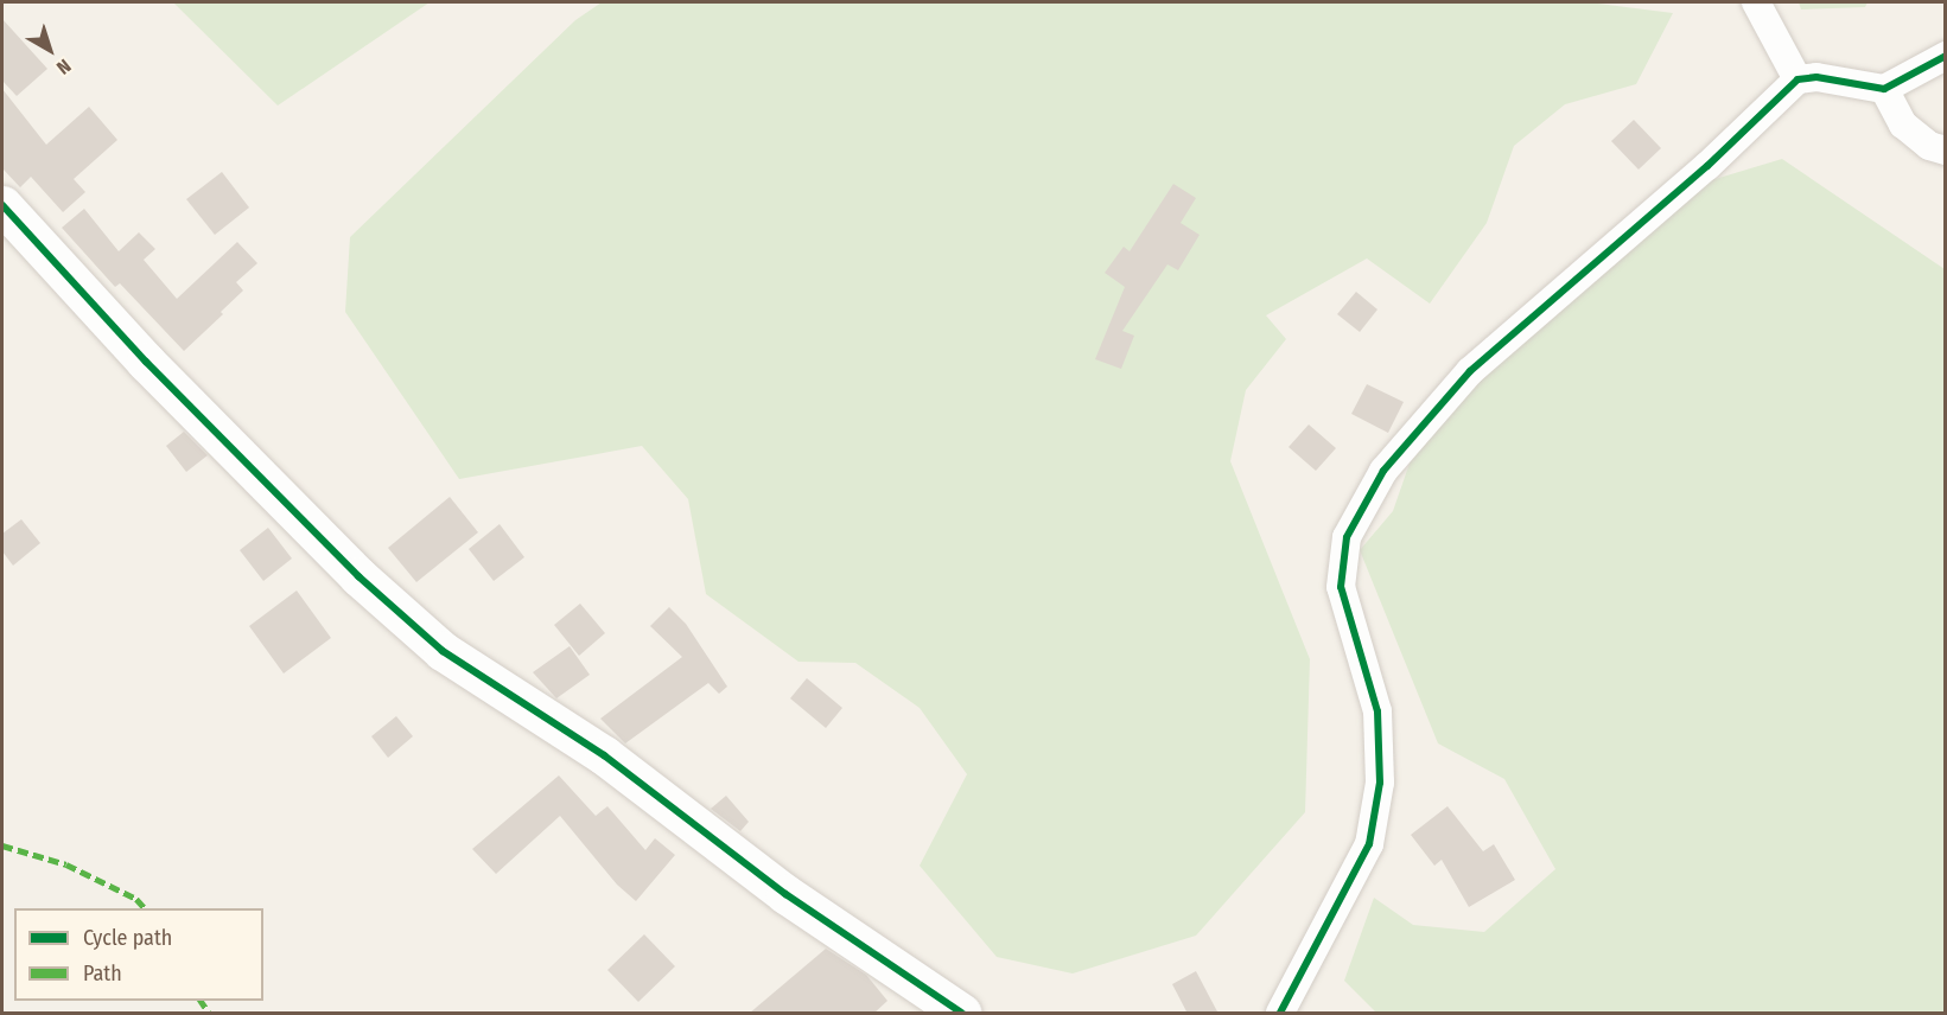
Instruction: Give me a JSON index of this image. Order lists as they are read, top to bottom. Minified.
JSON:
{"legend":["Cycle path","Path"],"north":"bottom right"}
